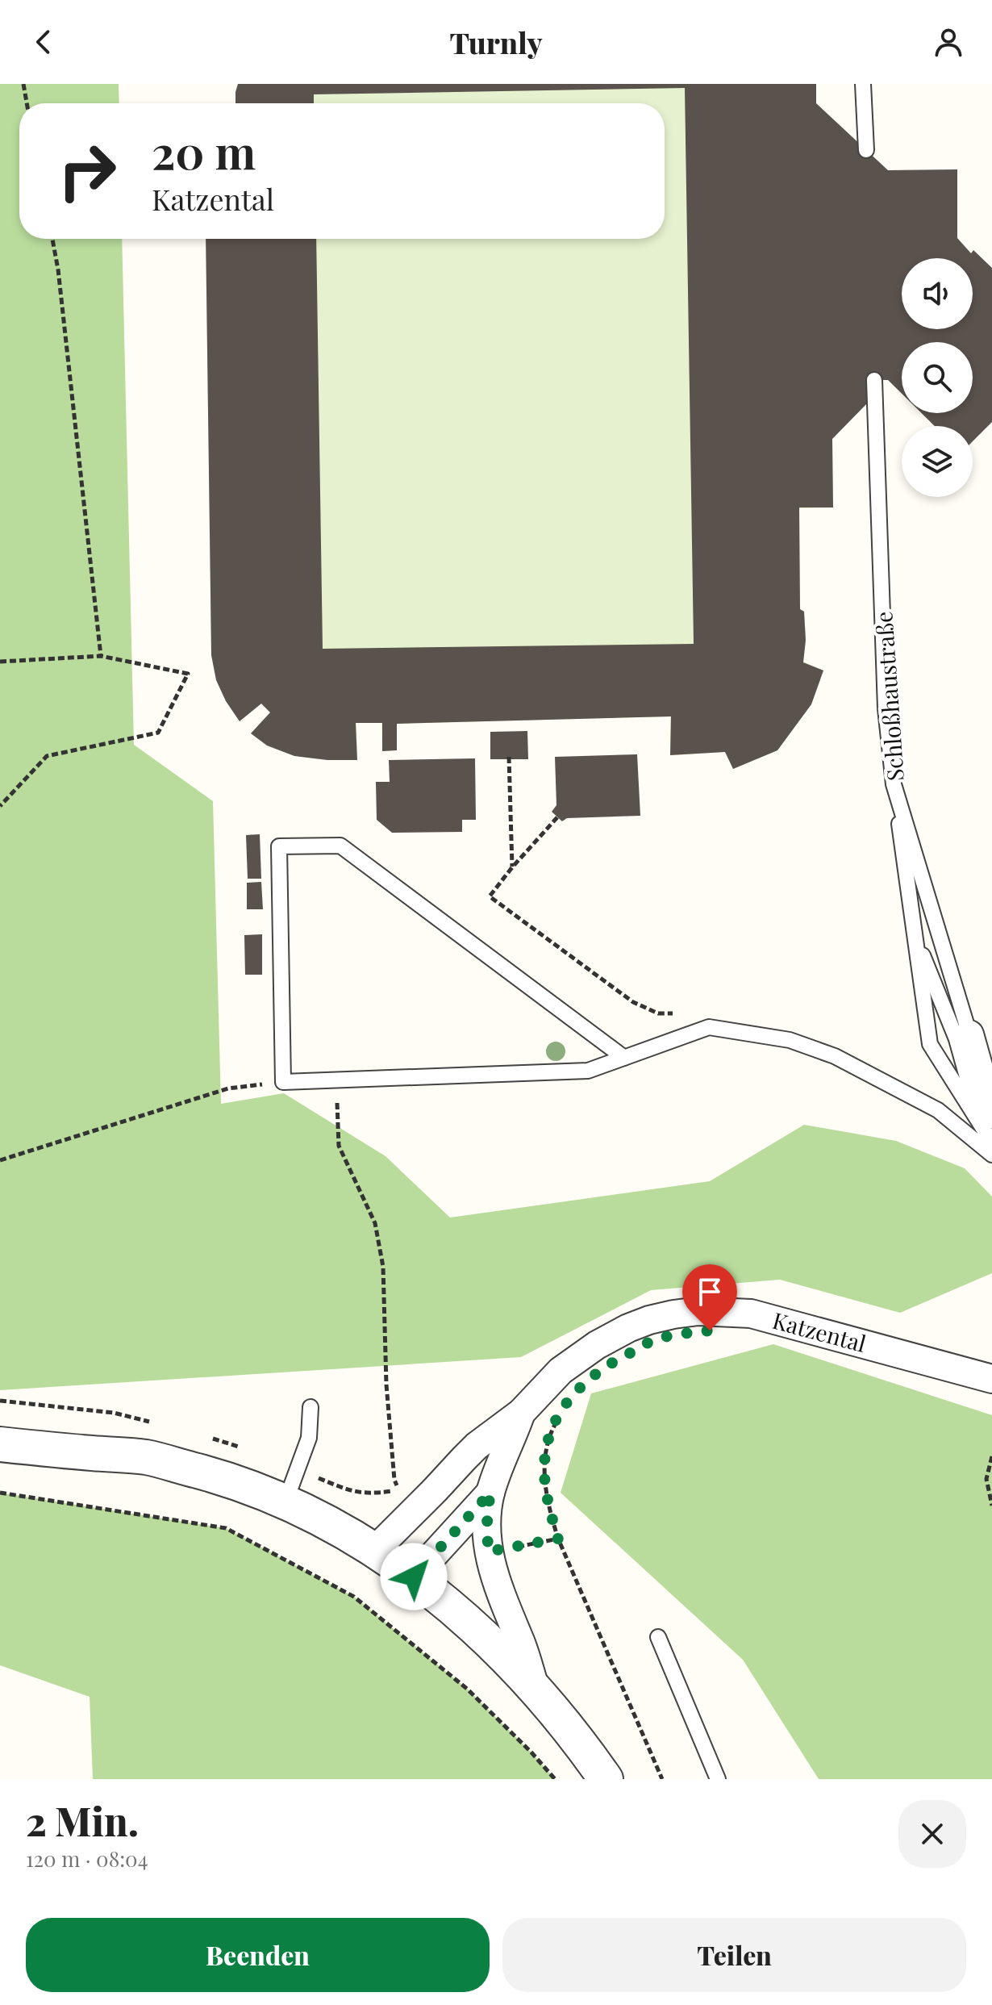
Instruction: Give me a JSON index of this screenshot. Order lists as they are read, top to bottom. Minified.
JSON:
{"streets":{"street":["Schloßhaustraße","Katzental"]},"page":{"header":"Turnly","turn":["20 m","Katzental"],"heading":["2 Min.","120 m · 08:04"],"buttons":["Beenden","Teilen"]}}
